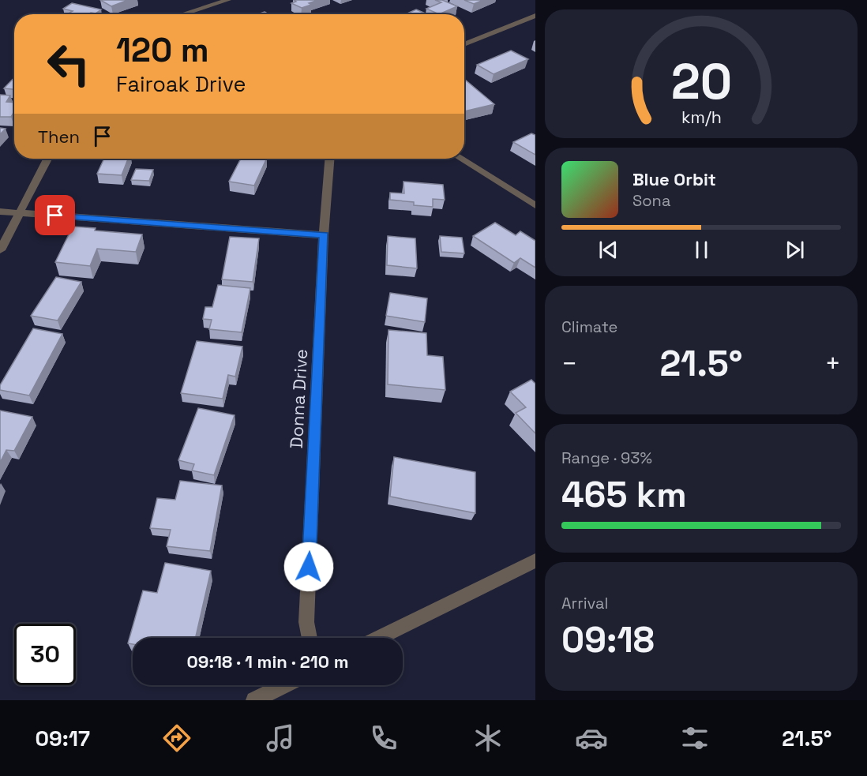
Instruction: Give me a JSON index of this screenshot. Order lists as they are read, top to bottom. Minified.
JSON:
{"streets":{"street":["Donna Drive"]},"page":{"turn":["120 m","Fairoak Drive"],"then":"Then","song":["Blue Orbit","Sona"],"tile":["Climate",["Range · 93%","465 km"],["Arrival","09:18"]],"heat":["−","21.5°","+"],"limit":"30","trip":"09:18 · 1 min · 210 m","tabs":["09:17","21.5°"],"gauge":["20","km/h"]}}
